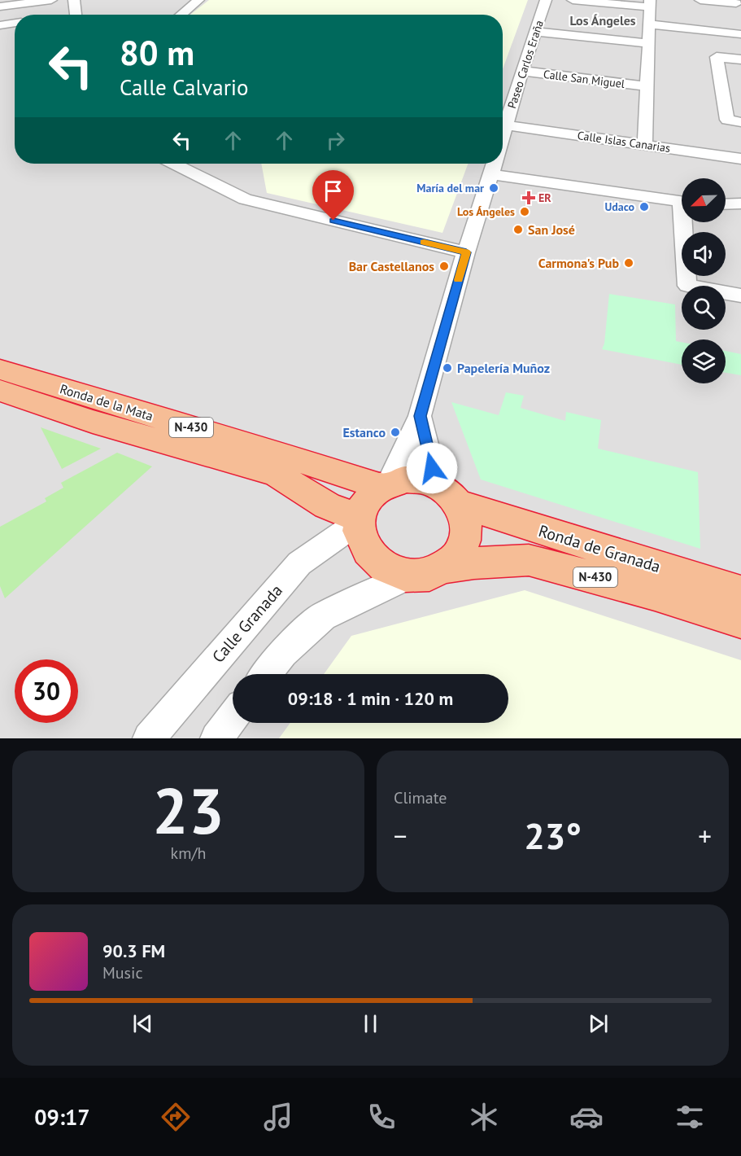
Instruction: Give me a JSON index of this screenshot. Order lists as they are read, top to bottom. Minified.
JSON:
{"streets":{"highway":["Ronda de la Mata","N-430","Ronda de Granada"],"street":["Paseo Carlos Eraña","Calle San Miguel","Calle Islas Canarias","Calle Granada"]},"crossings":[["Paseo Carlos Eraña","Calle San Miguel"],["Paseo Carlos Eraña","Calle Islas Canarias"],["Paseo Carlos Eraña","Ronda de la Mata"],["Paseo Carlos Eraña","N-430"],["Paseo Carlos Eraña","Ronda de Granada"],["Paseo Carlos Eraña","Calle Granada"],["Ronda de la Mata","N-430"],["Ronda de la Mata","Ronda de Granada"],["Ronda de la Mata","Calle Granada"],["N-430","Ronda de Granada"],["N-430","Calle Granada"],["Ronda de Granada","Calle Granada"]],"districts":["Los Ángeles"],"places":{"other":["María del mar","Udaco","Los Ángeles","San José","Carmona's Pub","Bar Castellanos","Papelería Muñoz","Estanco"],"health":["ER"]},"north":"bottom left","page":{"turn":["80 m","Calle Calvario"],"limit":"30","trip":"09:18 · 1 min · 120 m","tile":[["23","km/h"],"Climate"],"heat":["−","23°","+"],"song":["90.3 FM","Music"],"tabs":"09:17"}}
